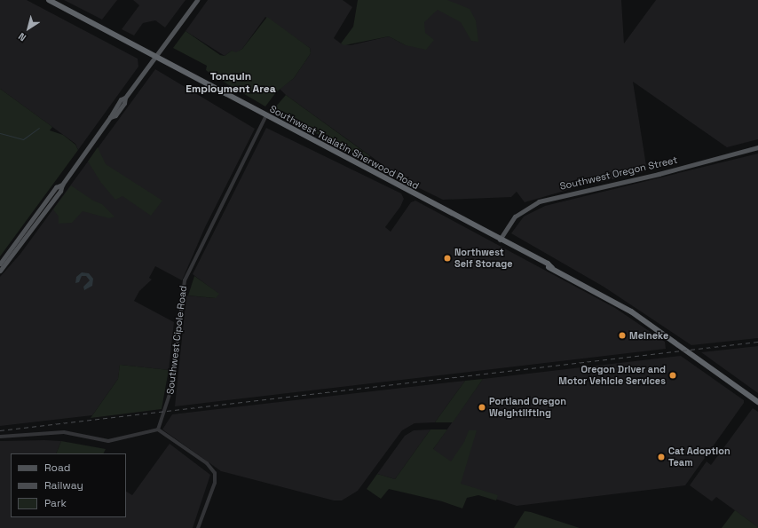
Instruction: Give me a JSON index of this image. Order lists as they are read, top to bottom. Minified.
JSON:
{"streets":{"highway":["Southwest Tualatin Sherwood Road"],"main road":["Southwest Oregon Street"],"street":["Southwest Cipole Road"]},"crossings":[["Southwest Tualatin Sherwood Road","Southwest Oregon Street"],["Southwest Tualatin Sherwood Road","Southwest Cipole Road"]],"districts":["Tonquin Employment Area"],"places":["Northwest Self Storage","Meineke","Oregon Driver and Motor Vehicle Services","Portland Oregon Weightlifting","Cat Adoption Team"],"legend":["Road","Railway","Park"],"north":"bottom left"}
